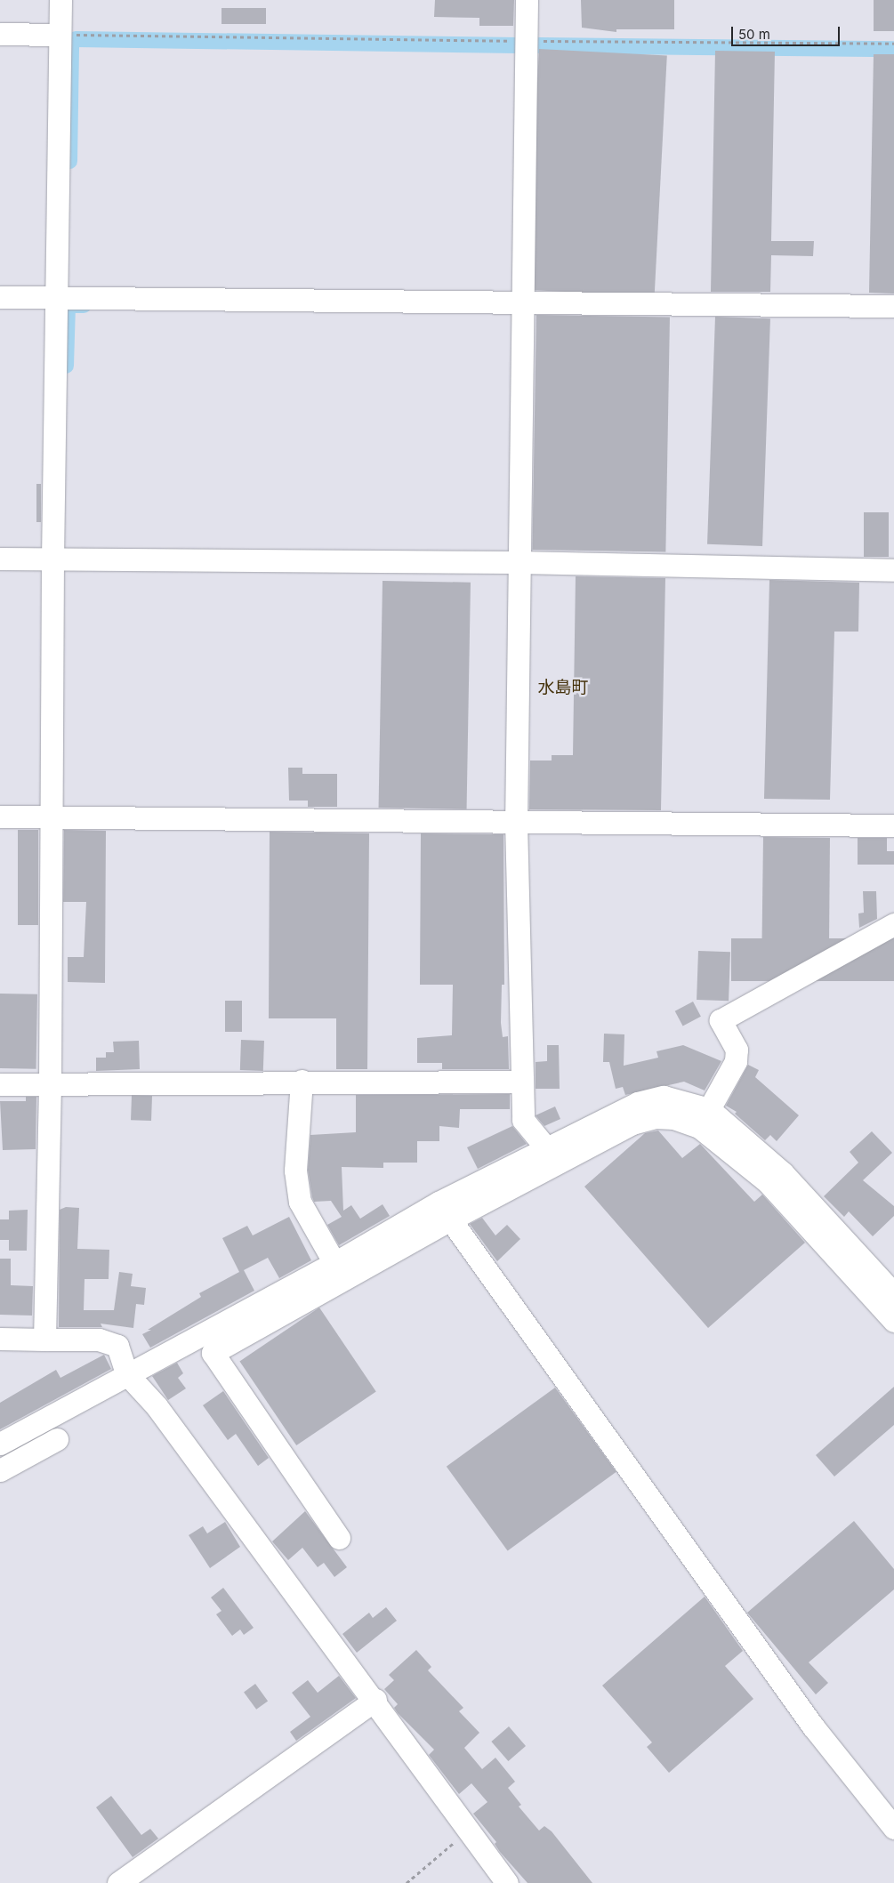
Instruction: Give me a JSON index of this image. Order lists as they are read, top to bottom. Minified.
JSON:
{"districts":["水島町"],"scale_bar":"50 m"}
